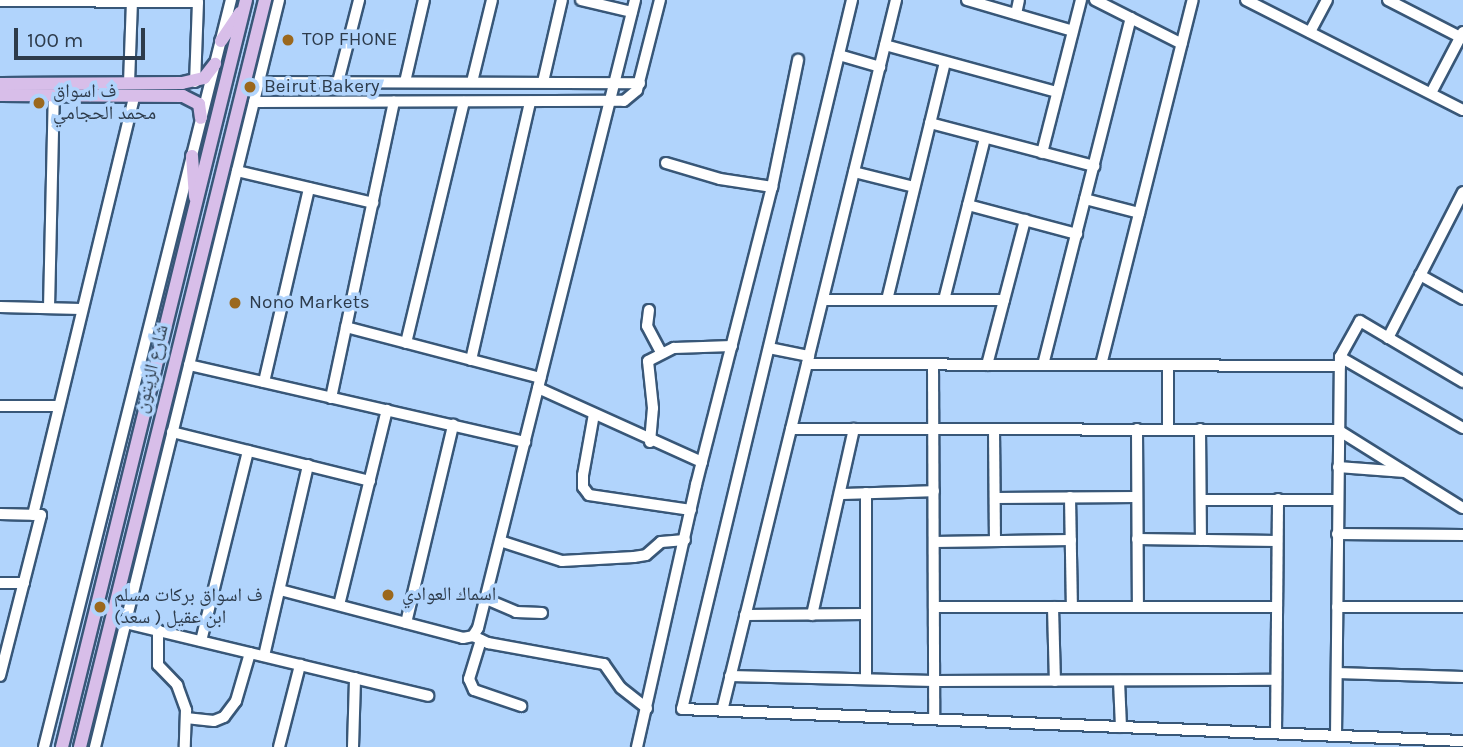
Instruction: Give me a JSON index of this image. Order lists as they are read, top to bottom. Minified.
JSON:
{"streets":{"main road":["شارع الزيتون"]},"places":["TOP FHONE","Beirut Bakery","ف اسواق محمد الحجامي","Nono Markets","اسماك العوادي","ف اسواق بركات مسلم ابن عقيل ( سعد)"],"scale_bar":"100 m"}
